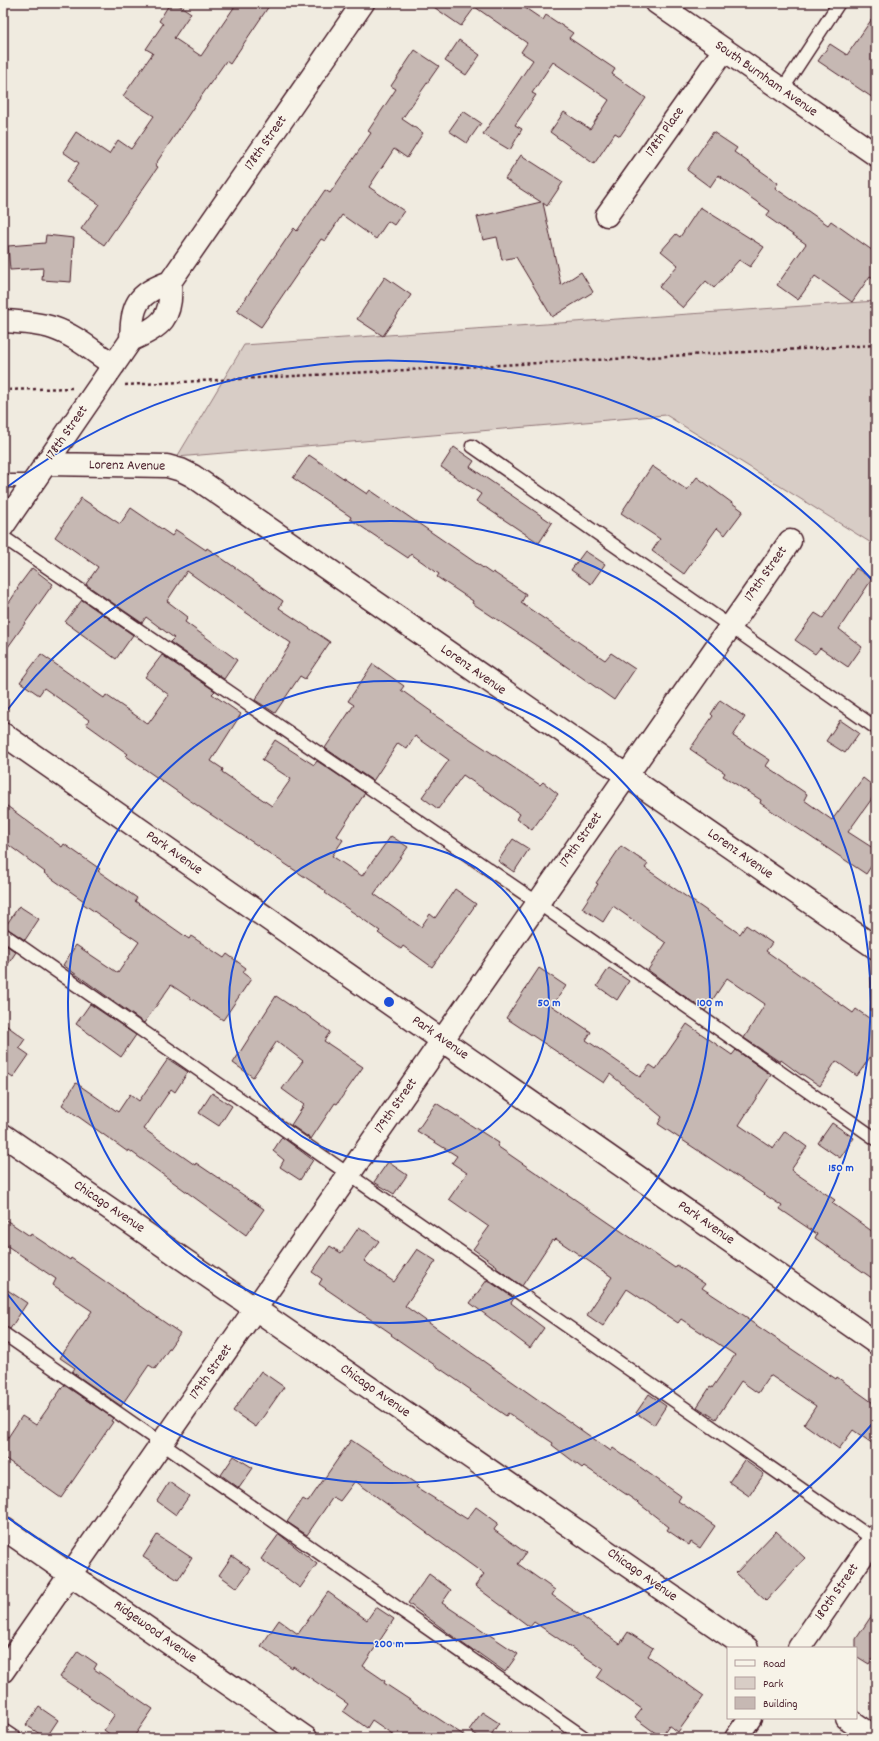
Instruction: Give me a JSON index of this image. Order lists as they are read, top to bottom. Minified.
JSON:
{"streets":{"street":["South Burnham Avenue","178th Place","178th Street","Lorenz Avenue","179th Street","Park Avenue","Chicago Avenue","180th Street","Ridgewood Avenue"]},"crossings":[["South Burnham Avenue","178th Place"],["178th Street","Lorenz Avenue"],["Lorenz Avenue","179th Street"],["179th Street","Park Avenue"],["179th Street","Chicago Avenue"],["179th Street","Ridgewood Avenue"]],"legend":["Road","Park","Building"],"rings":["50 m","100 m","150 m","200 m"]}
